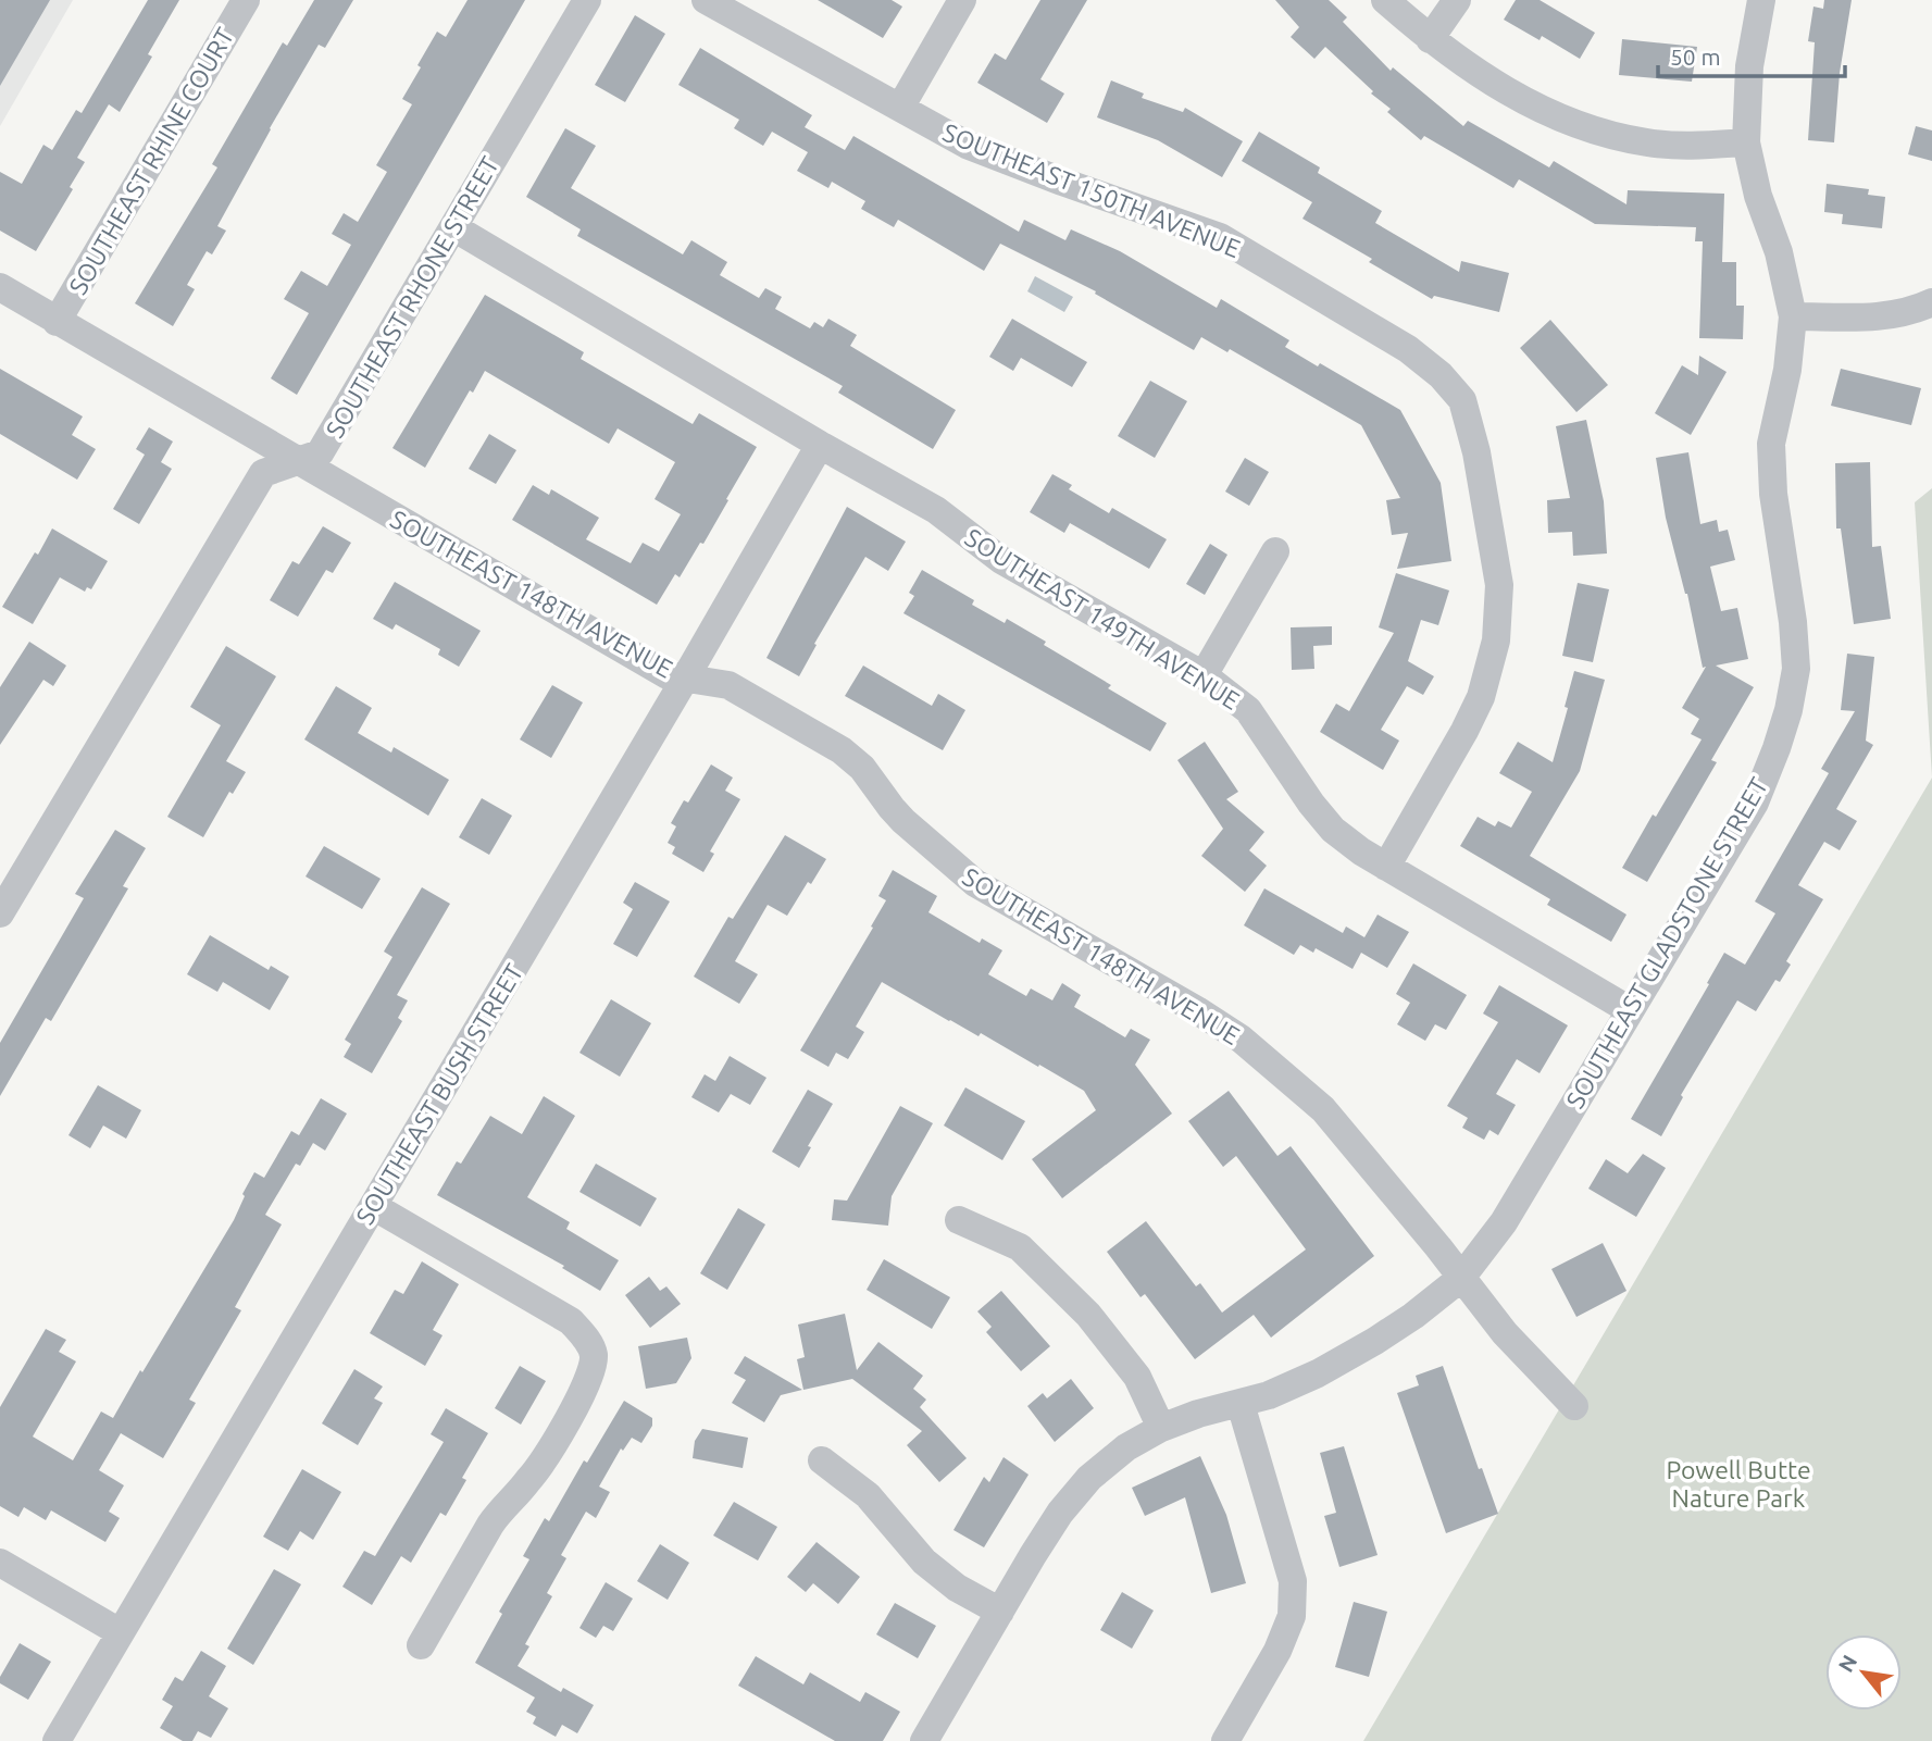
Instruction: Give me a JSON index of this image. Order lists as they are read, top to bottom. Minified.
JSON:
{"streets":{"street":["SOUTHEAST RHINE COURT","SOUTHEAST 150TH AVENUE","SOUTHEAST RHONE STREET","SOUTHEAST 148TH AVENUE","SOUTHEAST 149TH AVENUE","SOUTHEAST GLADSTONE STREET","SOUTHEAST BUSH STREET"]},"crossings":[["SOUTHEAST RHINE COURT","SOUTHEAST 148TH AVENUE"],["SOUTHEAST 150TH AVENUE","SOUTHEAST 149TH AVENUE"],["SOUTHEAST RHONE STREET","SOUTHEAST 148TH AVENUE"],["SOUTHEAST RHONE STREET","SOUTHEAST 149TH AVENUE"],["SOUTHEAST 148TH AVENUE","SOUTHEAST GLADSTONE STREET"],["SOUTHEAST 148TH AVENUE","SOUTHEAST BUSH STREET"],["SOUTHEAST 149TH AVENUE","SOUTHEAST GLADSTONE STREET"],["SOUTHEAST 149TH AVENUE","SOUTHEAST BUSH STREET"]],"parks":["Powell Butte Nature Park"],"scale_bar":"50 m","north":"top left"}
